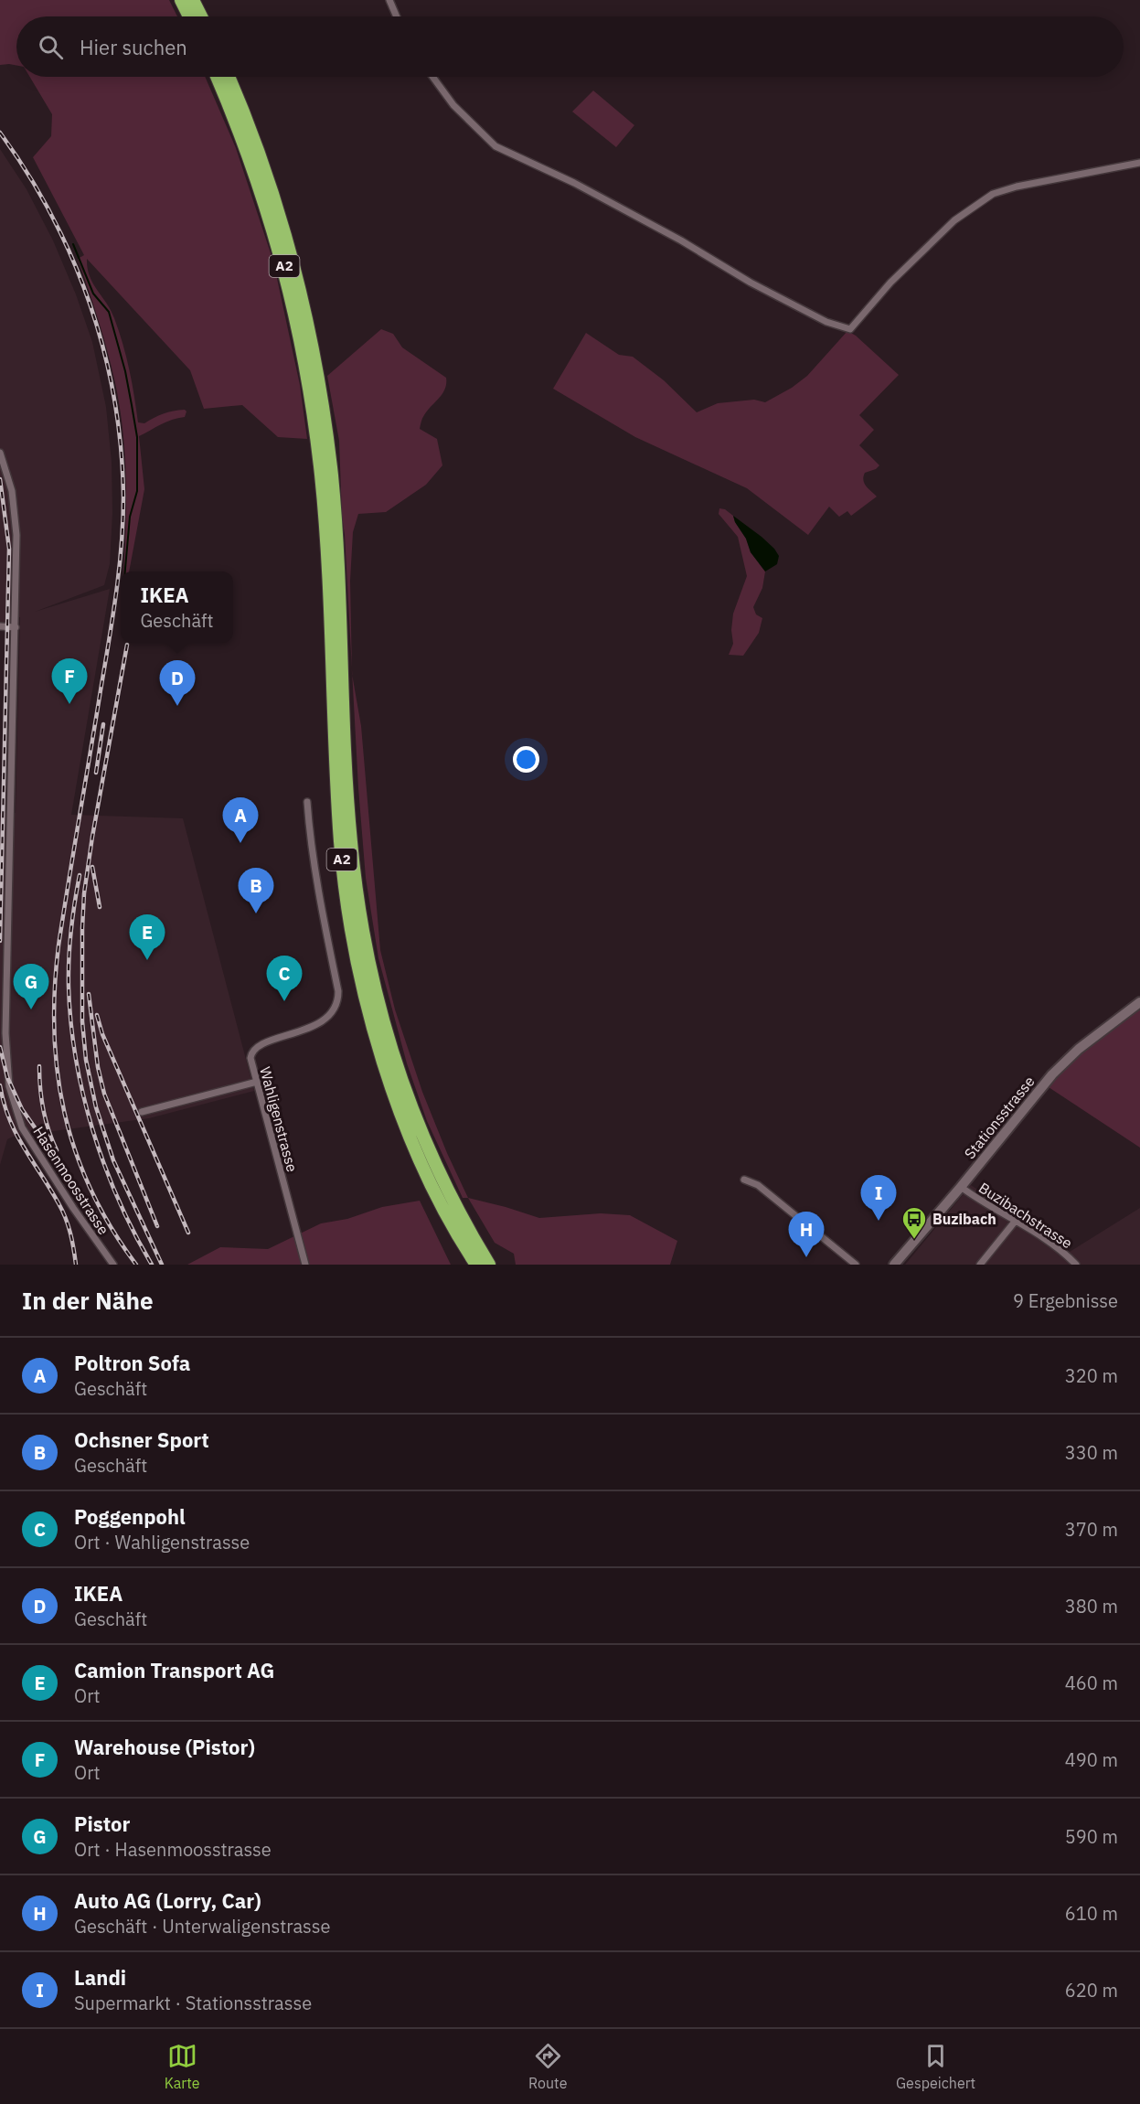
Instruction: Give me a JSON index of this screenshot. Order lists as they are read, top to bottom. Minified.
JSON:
{"streets":{"highway":["A2"],"main road":["Stationsstrasse"],"street":["Wahligenstrasse","Hasenmoosstrasse","Buzibachstrasse"]},"crossings":[["Stationsstrasse","Buzibachstrasse"]],"places":{"bus stop":["Buzibach"]},"page":{"search":"Hier suchen","popup":["IKEA","Geschäft"],"pins":["F","D","A","B","E","C","G","I","H"],"heading":["In der Nähe","9 Ergebnisse"],"list":[{"mark":"A","name":"Poltron Sofa","note":"Geschäft","value":"320 m"},{"mark":"B","name":"Ochsner Sport","note":"Geschäft","value":"330 m"},{"mark":"C","name":"Poggenpohl","note":"Ort · Wahligenstrasse","value":"370 m"},{"mark":"D","name":"IKEA","note":"Geschäft","value":"380 m"},{"mark":"E","name":"Camion Transport AG","note":"Ort","value":"460 m"},{"mark":"F","name":"Warehouse (Pistor)","note":"Ort","value":"490 m"},{"mark":"G","name":"Pistor","note":"Ort · Hasenmoosstrasse","value":"590 m"},{"mark":"H","name":"Auto AG (Lorry, Car)","note":"Geschäft · Unterwaligenstrasse","value":"610 m"},{"mark":"I","name":"Landi","note":"Supermarkt · Stationsstrasse","value":"620 m"}],"nav":["Karte","Route","Gespeichert"]}}
